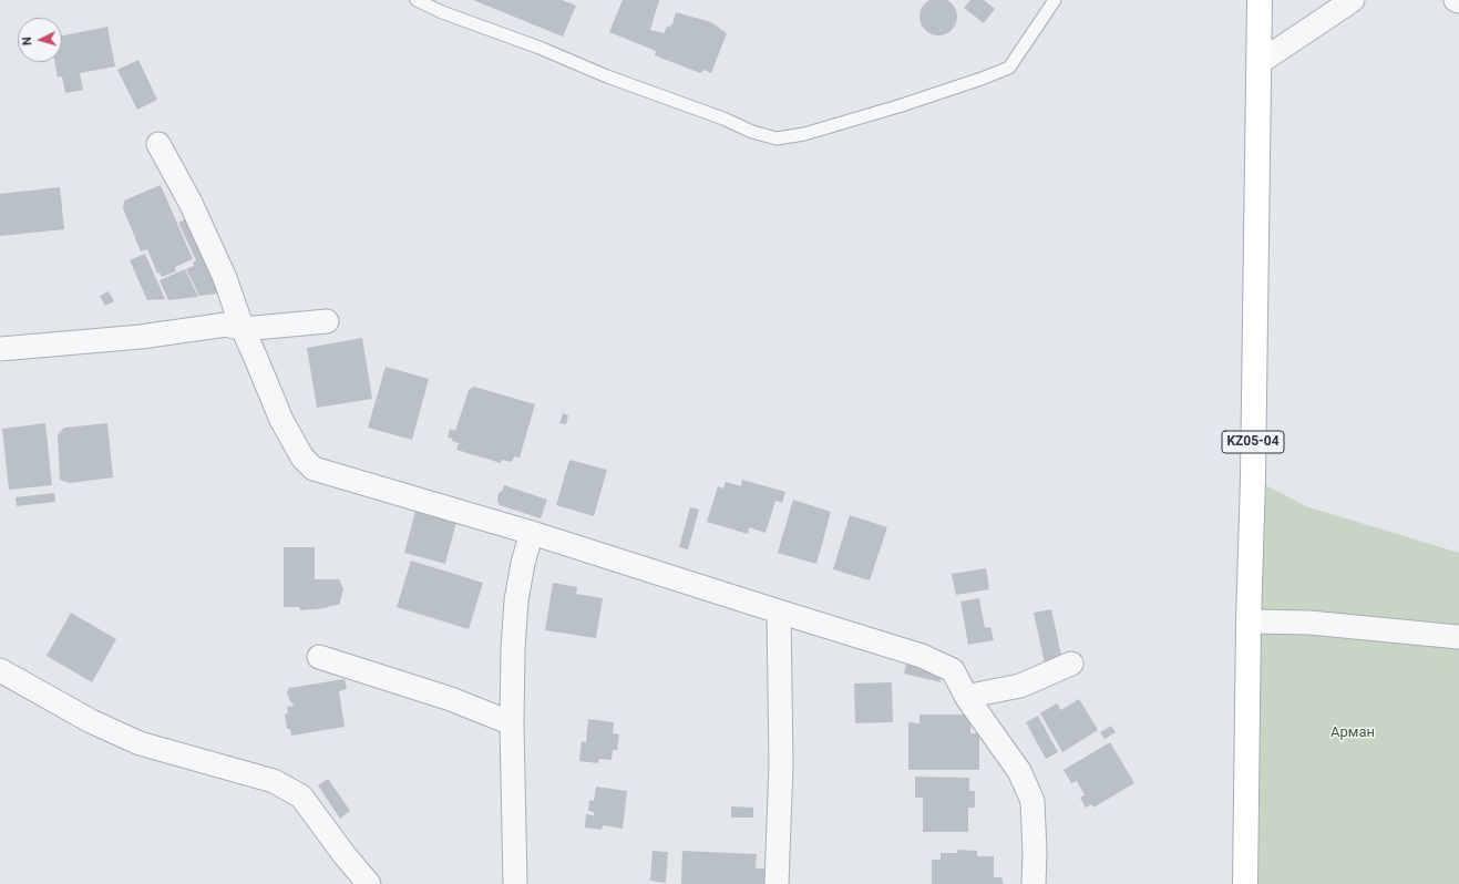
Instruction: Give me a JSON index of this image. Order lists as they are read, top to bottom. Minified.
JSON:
{"streets":{"main road":["KZ05-04"]},"parks":["Арман"],"north":"left"}
